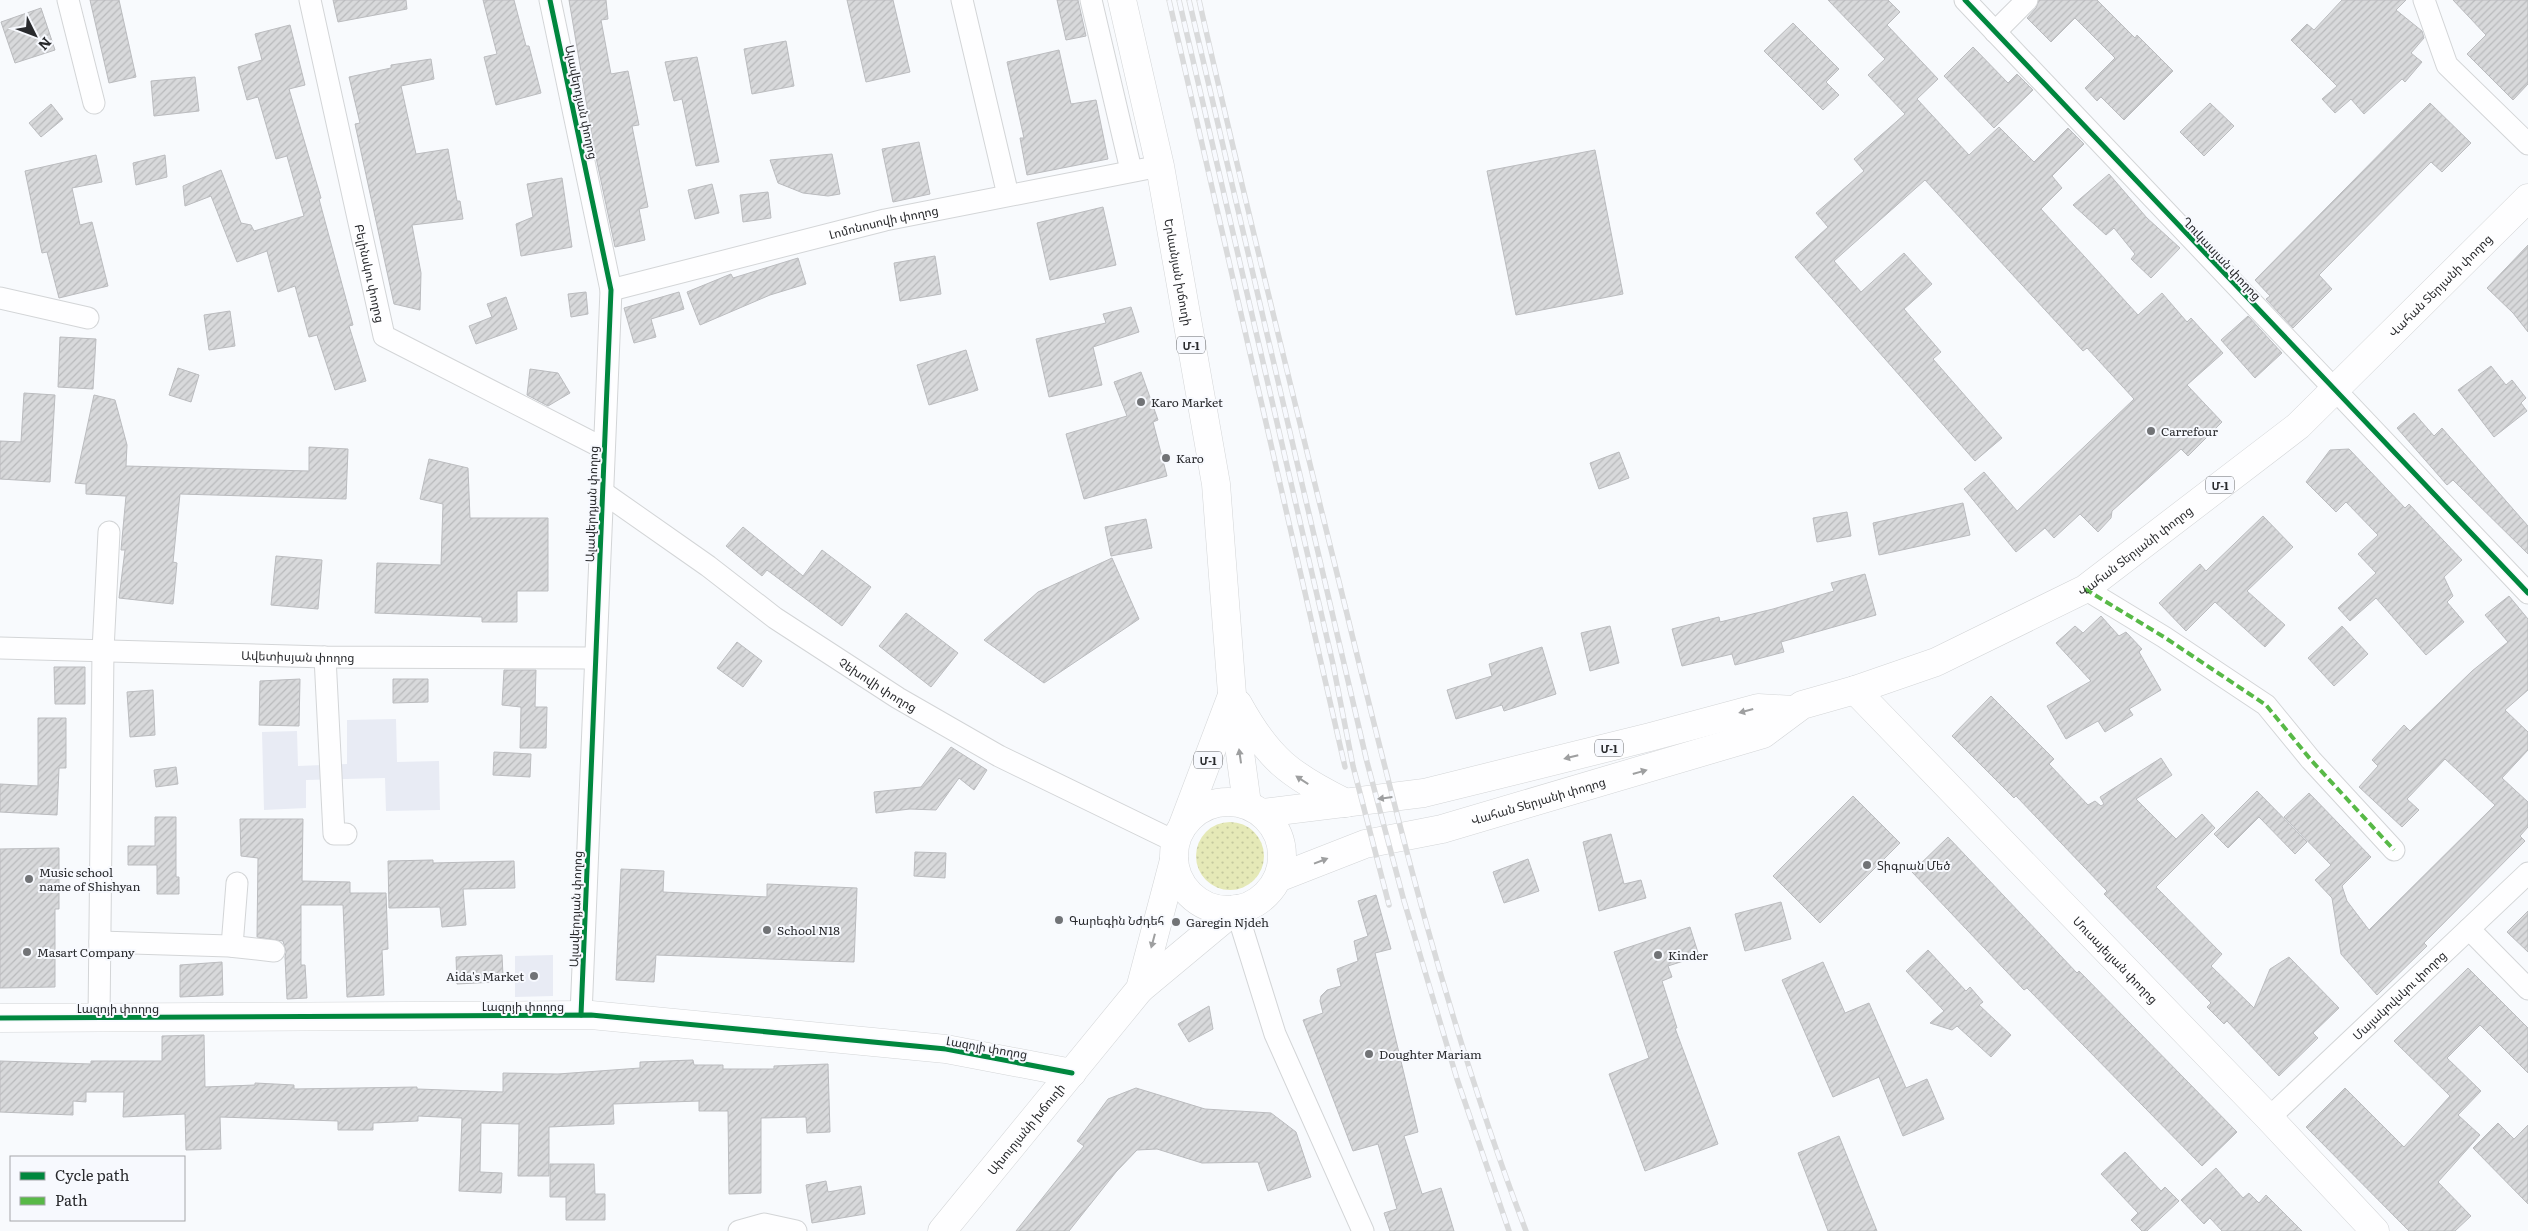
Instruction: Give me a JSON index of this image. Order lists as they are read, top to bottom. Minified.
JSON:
{"streets":{"main road":["Երևանյան խճուղի","Վահան Տերյանի փողոց","Մ-1","Մուսայելյան փողոց","Լազոյի փողոց","Ախուրյանի խճուղի"],"street":["Ալավերդյան փողոց","Լոմոնոսովի փողոց","Ղուկասյան փողոց","Բելինսկու փողոց","Ավետիսյան փողոց","Չեխովի փողոց","Մայակովսկու փողոց"]},"crossings":[["Ալավերդյան փողոց","Լոմոնոսովի փողոց"],["Ալավերդյան փողոց","Բելինսկու փողոց"],["Ալավերդյան փողոց","Ավետիսյան փողոց"],["Ալավերդյան փողոց","Չեխովի փողոց"],["Ալավերդյան փողոց","Լազոյի փողոց"],["Լոմոնոսովի փողոց","Երևանյան խճուղի"],["Ղուկասյան փողոց","Վահան Տերյանի փողոց"],["Երևանյան խճուղի","Վահան Տերյանի փողոց"],["Երևանյան խճուղի","Չեխովի փողոց"],["Երևանյան խճուղի","Ախուրյանի խճուղի"],["Վահան Տերյանի փողոց","Չեխովի փողոց"],["Վահան Տերյանի փողոց","Մուսայելյան փողոց"],["Վահան Տերյանի փողոց","Ախուրյանի խճուղի"],["Չեխովի փողոց","Ախուրյանի խճուղի"],["Մուսայելյան փողոց","Մայակովսկու փողոց"],["Լազոյի փողոց","Ախուրյանի խճուղի"]],"places":["Karo Market","Carrefour","Karo","Տիգրան Մեծ","Music school name of Shishyan","Գարեգին Նժդեհ","Garegin Njdeh","School N18","Masart Company","Kinder","Aida's Market","Doughter Mariam"],"legend":["Cycle path","Path"],"north":"bottom right"}
